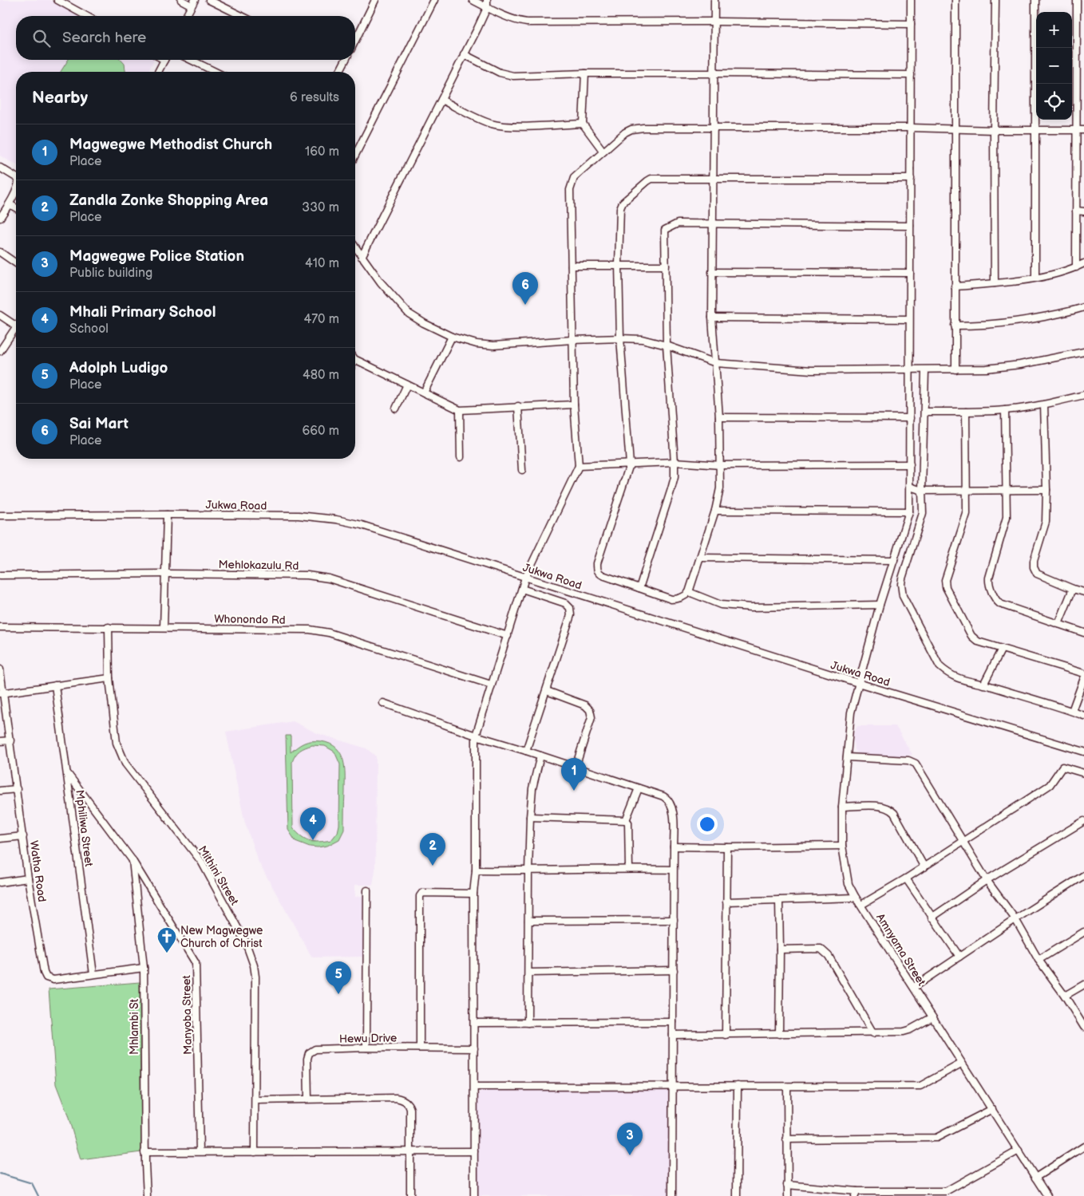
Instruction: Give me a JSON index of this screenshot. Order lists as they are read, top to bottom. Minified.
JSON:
{"streets":{"street":["Jukwa Road","Mehlokazulu Rd","Whonondo Rd","Mphiliwa Street","Watha Road","Mithini Street","Amnyama Street","Manyoba Street","Mhlambi St","Hewu Drive"]},"crossings":[["Jukwa Road","Amnyama Street"],["Whonondo Rd","Mithini Street"],["Mphiliwa Street","Watha Road"],["Mphiliwa Street","Manyoba Street"],["Watha Road","Mhlambi St"],["Manyoba Street","Mhlambi St"]],"places":{"church":["New Magwegwe Church of Christ"]},"page":{"map_buttons":["+","−"],"search":"Search here","heading":["Nearby","6 results"],"list":[{"mark":"1","name":"Magwegwe Methodist Church","note":"Place","value":"160 m"},{"mark":"2","name":"Zandla Zonke Shopping Area","note":"Place","value":"330 m"},{"mark":"3","name":"Magwegwe Police Station","note":"Public building","value":"410 m"},{"mark":"4","name":"Mhali Primary School","note":"School","value":"470 m"},{"mark":"5","name":"Adolph Ludigo","note":"Place","value":"480 m"},{"mark":"6","name":"Sai Mart","note":"Place","value":"660 m"}],"pins":["6","1","4","2","5","3"]}}
